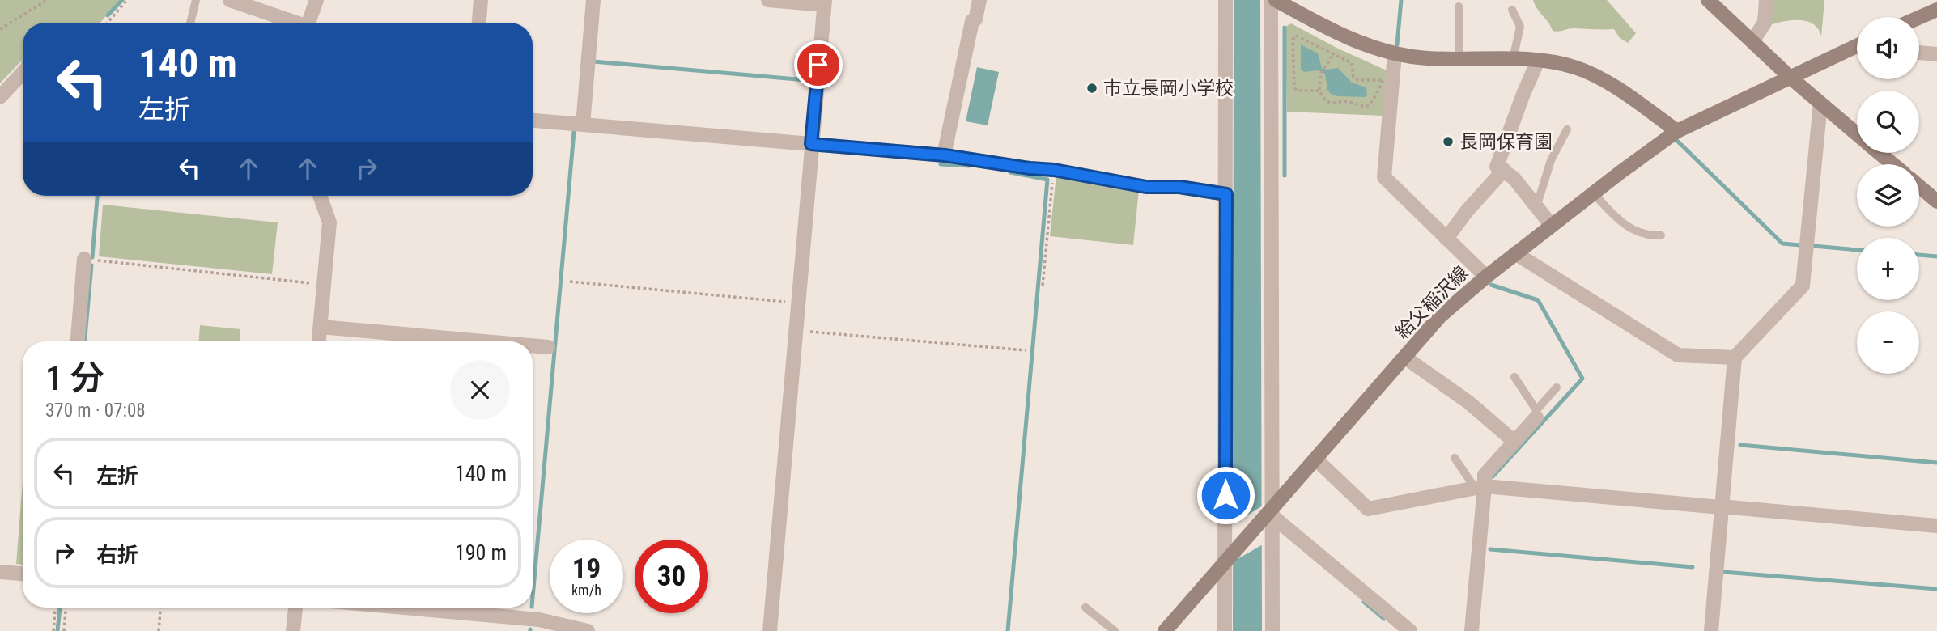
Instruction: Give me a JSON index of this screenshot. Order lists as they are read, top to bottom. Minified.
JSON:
{"streets":{"main road":["給父稲沢線"]},"places":["市立長岡小学校","長岡保育園"],"page":{"map_buttons":["+","−"],"turn":["140 m","左折"],"heading":["1 分","370 m · 07:08"],"list":[{"name":"左折","value":"140 m"},{"name":"右折","value":"190 m"}],"speed":"19 km/h","limit":"30"}}
